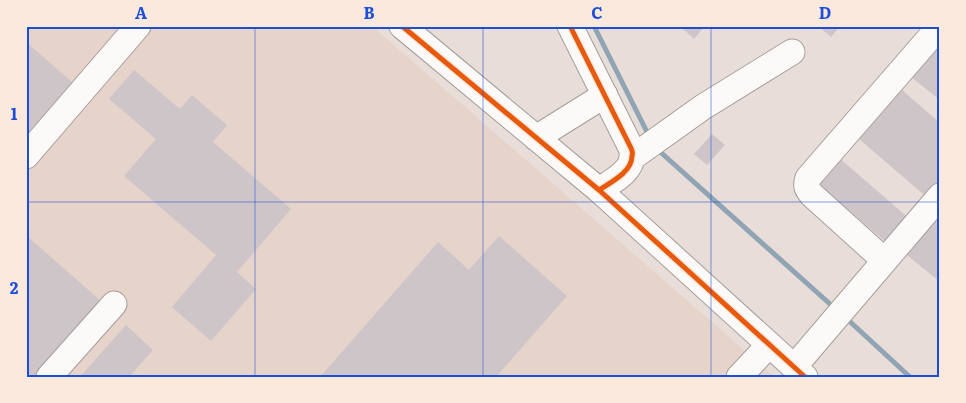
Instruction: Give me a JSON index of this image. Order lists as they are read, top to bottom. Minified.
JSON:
{"grid":{"columns":["A","B","C","D"],"rows":["1","2"]}}
